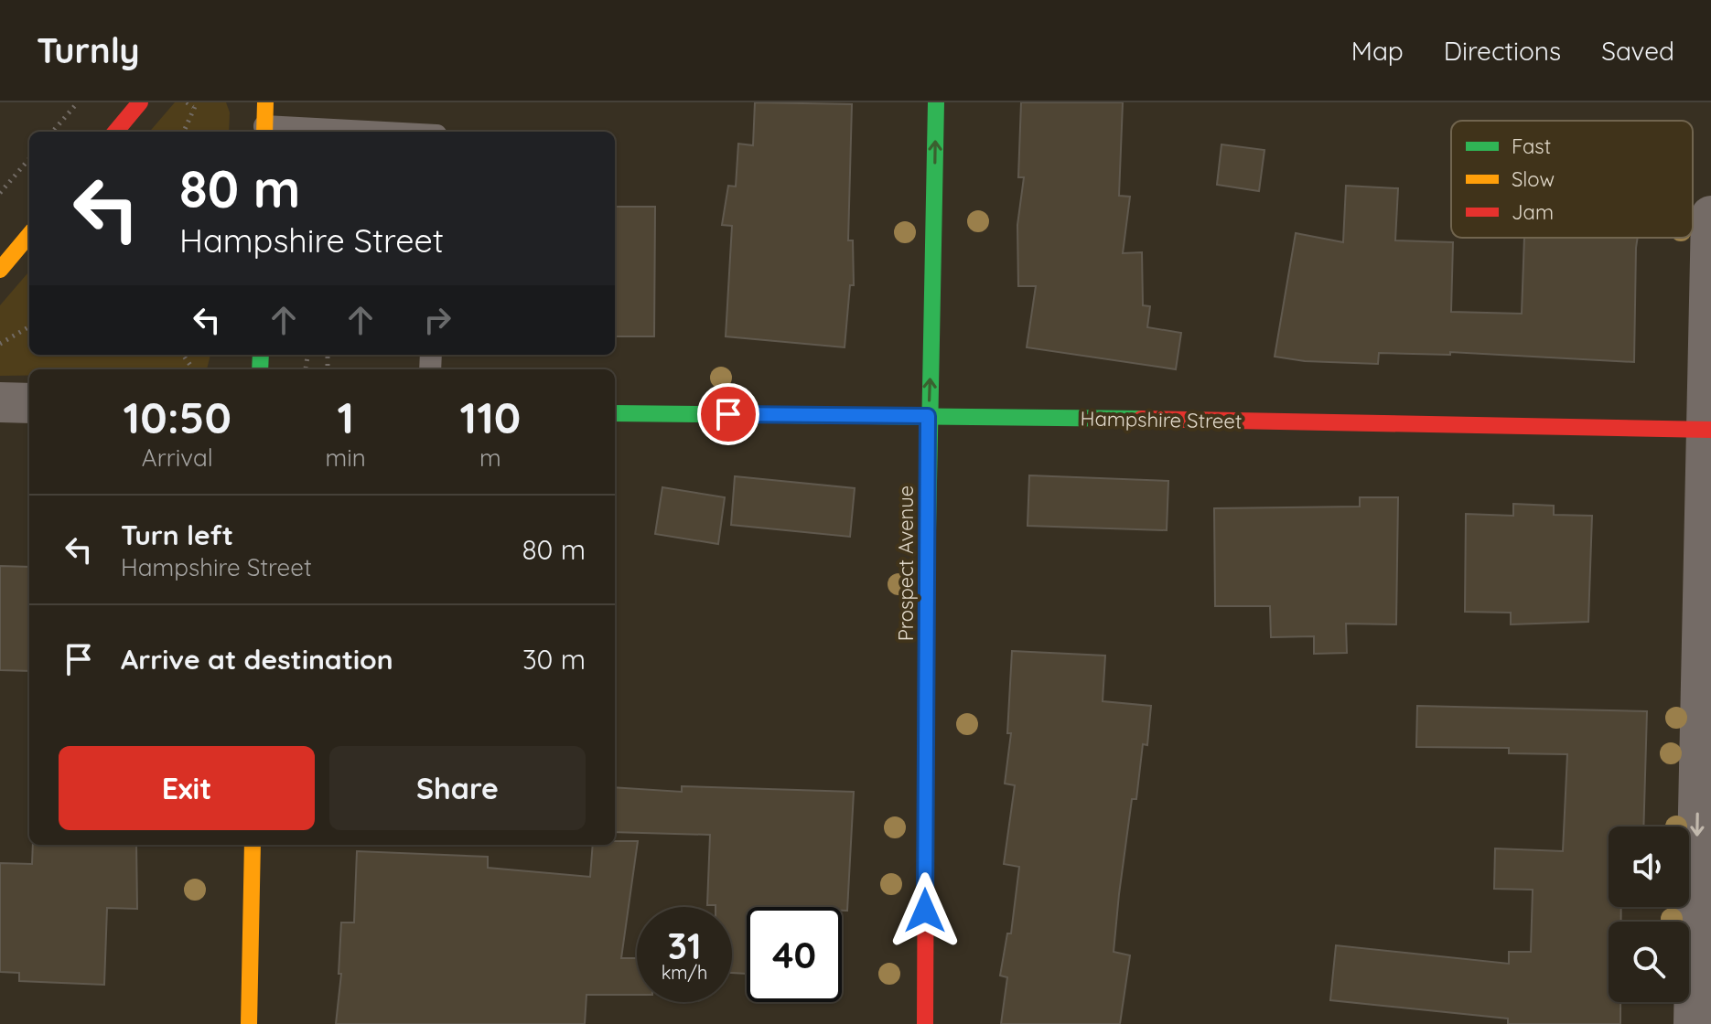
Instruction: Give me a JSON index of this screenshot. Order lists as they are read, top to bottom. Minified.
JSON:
{"streets":{"street":["Hampshire Street","Prospect Avenue"]},"crossings":[["Hampshire Street","Prospect Avenue"]],"legend":["Fast","Slow","Jam"],"page":{"header":"Turnly","nav":["Map","Directions","Saved"],"turn":["80 m","Hampshire Street"],"eta":["10:50","Arrival","1","min","110","m"],"list":[{"name":"Turn left","note":"Hampshire Street","value":"80 m"},{"name":"Arrive at destination","value":"30 m"}],"buttons":["Exit","Share"],"speed":"31 km/h","limit":"40"}}
